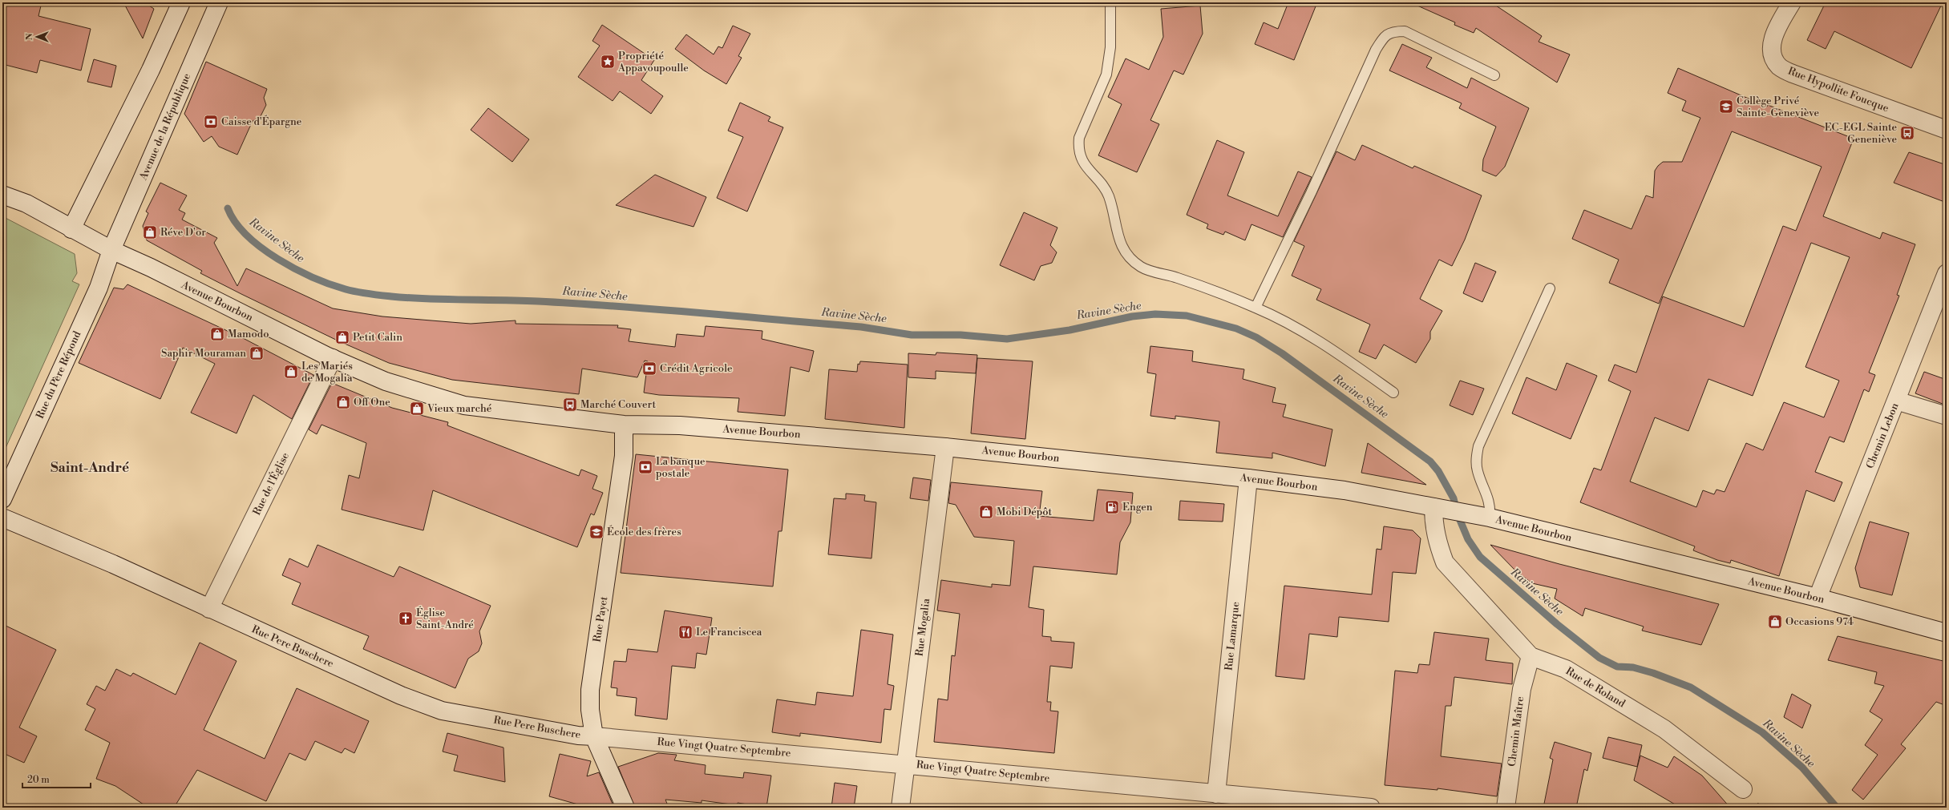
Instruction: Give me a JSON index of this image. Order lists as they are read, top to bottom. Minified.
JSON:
{"streets":{"street":["Rue Hypollite Foucque","Avenue de la République","Avenue Bourbon","Rue du Père Répond","Chemin Lebon","Rue de l'Église","Rue Payet","Rue Mogalia","Rue Lamarque","Rue Pere Buschere","Rue de Roland","Chemin Maître","Rue Vingt Quatre Septembre"]},"crossings":[["Avenue de la République","Avenue Bourbon"],["Avenue de la République","Rue du Père Répond"],["Avenue Bourbon","Rue du Père Répond"],["Avenue Bourbon","Chemin Lebon"],["Avenue Bourbon","Rue de l'Église"],["Avenue Bourbon","Rue Payet"],["Avenue Bourbon","Rue Mogalia"],["Avenue Bourbon","Rue Lamarque"],["Avenue Bourbon","Rue de Roland"],["Rue de l'Église","Rue Pere Buschere"],["Rue Payet","Rue Pere Buschere"],["Rue Payet","Rue Vingt Quatre Septembre"],["Rue Mogalia","Rue Vingt Quatre Septembre"],["Rue Lamarque","Rue Vingt Quatre Septembre"],["Rue Pere Buschere","Rue Vingt Quatre Septembre"],["Rue de Roland","Chemin Maître"]],"districts":["Saint-André"],"water":["Ravine Sèche"],"places":{"place":["Propriété Appavoupoulle"],"school or university":["Collège Privé Sainte-Geneviève","École des frères"],"bank":["Caisse d'Épargne","Crédit Agricole","La banque postale"],"bus stop":["EC-EGL Sainte Geneniève","Marché Couvert"],"shop":["Réve D'or","Mamodo","Petit Calin","Saphir Mouraman","Les Mariés de Mogalia","Off One","Vieux marché","Mobi Dépôt","Occasions 974"],"fuel station":["Engen"],"church":["Église Saint-André"],"restaurant":["Le Franciscea"]},"scale_bar":"20 m","north":"left"}
